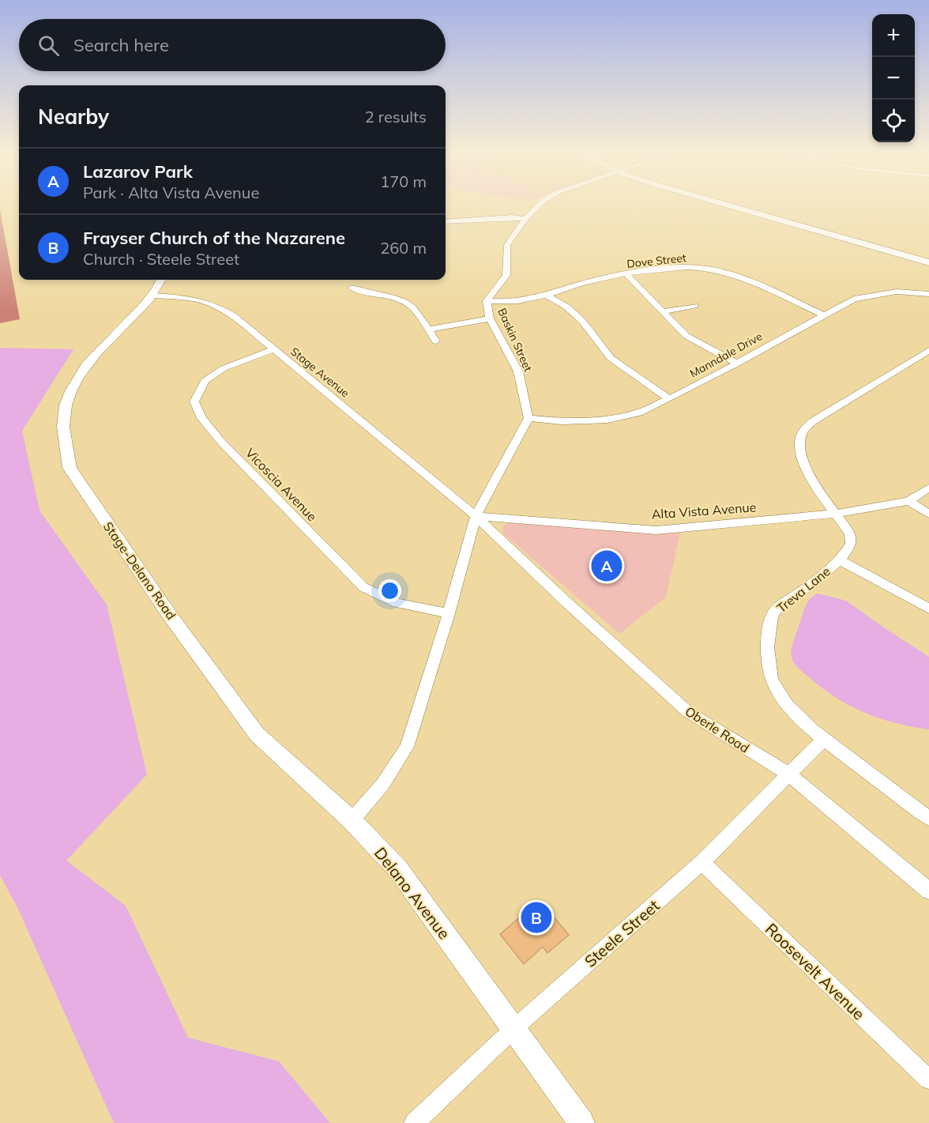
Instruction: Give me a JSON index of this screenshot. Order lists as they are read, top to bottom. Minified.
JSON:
{"streets":{"main road":["Stage-Delano Road","Delano Avenue"],"street":["Dove Street","Baskin Street","Manndale Drive","Stage Avenue","Vicoscia Avenue","Alta Vista Avenue","Treva Lane","Oberle Road","Steele Street","Roosevelt Avenue"]},"crossings":[["Dove Street","Baskin Street"],["Dove Street","Manndale Drive"],["Baskin Street","Manndale Drive"],["Stage Avenue","Vicoscia Avenue"],["Stage Avenue","Alta Vista Avenue"],["Stage Avenue","Stage-Delano Road"],["Stage Avenue","Oberle Road"],["Alta Vista Avenue","Treva Lane"],["Alta Vista Avenue","Oberle Road"],["Stage-Delano Road","Delano Avenue"],["Treva Lane","Steele Street"],["Oberle Road","Steele Street"],["Delano Avenue","Steele Street"],["Steele Street","Roosevelt Avenue"]],"page":{"map_buttons":["+","−"],"search":"Search here","heading":["Nearby","2 results"],"list":[{"mark":"A","name":"Lazarov Park","note":"Park · Alta Vista Avenue","value":"170 m"},{"mark":"B","name":"Frayser Church of the Nazarene","note":"Church · Steele Street","value":"260 m"}],"pins":["A","B"]}}
